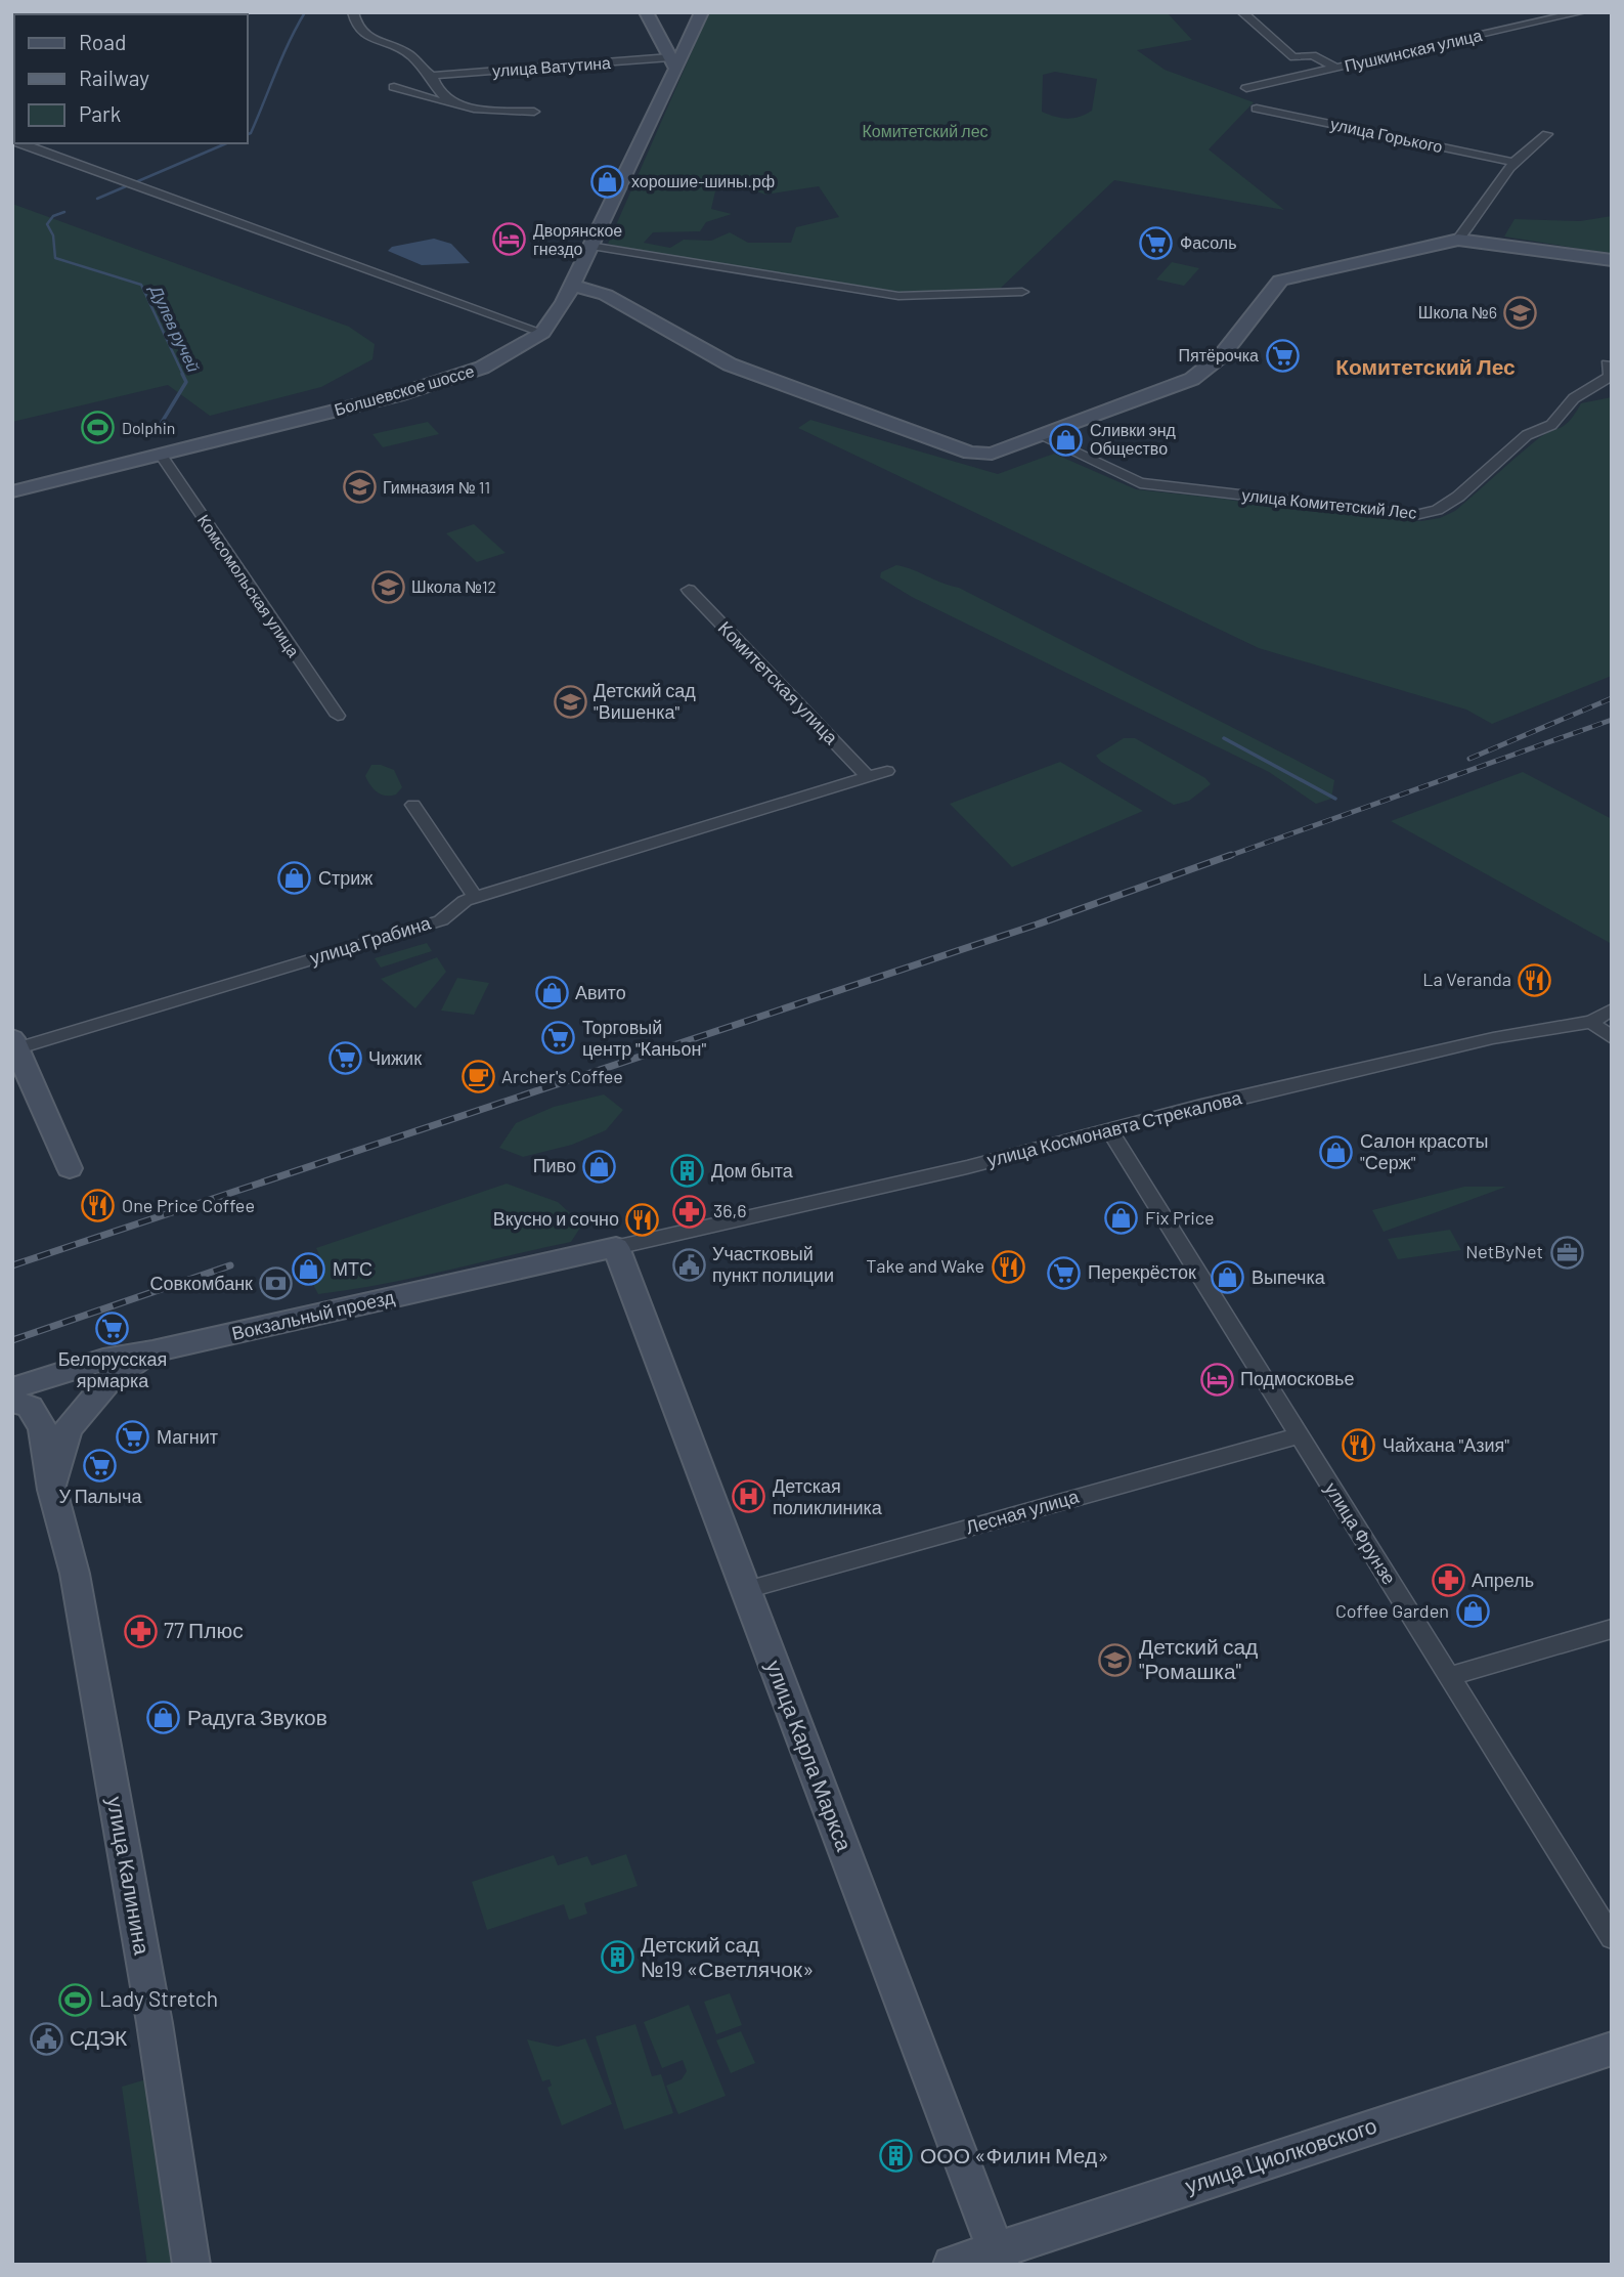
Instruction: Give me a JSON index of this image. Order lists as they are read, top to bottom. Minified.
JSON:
{"streets":{"street":["Пушкинская улица","улица Ватутина","улица Горького","Болшевское шоссе","улица Комитетский Лес","Комсомольская улица","Комитетская улица","улица Грабина","улица Космонавта Стрекалова","Вокзальный проезд","Лесная улица","улица Фрунзе","улица Карла Маркса","улица Калинина","улица Циолковского"]},"crossings":[["улица Ватутина","Болшевское шоссе"],["Болшевское шоссе","Комсомольская улица"],["Комитетская улица","улица Грабина"],["улица Космонавта Стрекалова","Вокзальный проезд"],["улица Космонавта Стрекалова","улица Фрунзе"],["улица Космонавта Стрекалова","улица Карла Маркса"],["Вокзальный проезд","улица Карла Маркса"],["Лесная улица","улица Фрунзе"],["Лесная улица","улица Карла Маркса"],["улица Карла Маркса","улица Циолковского"]],"districts":["Комитетский Лес"],"water":["Дулев ручей"],"parks":["Комитетский лес"],"places":{"shop":["хорошие-шины.рф","Сливки энд Общество","Стриж","Авито","Салон красоты \"Серж\"","Пиво","Fix Price","МТС","Выпечка","Coffee Garden","Радуга Звуков"],"hotel":["Дворянское гнездо","Подмосковье"],"supermarket":["Фасоль","Пятёрочка","Торговый центр \"Каньон\"","Чижик","Перекрёсток","Белорусская ярмарка","Магнит","У Палыча"],"school or university":["Школа №6","Гимназия № 11","Школа №12","Детский сад \"Вишенка\"","Детский сад \"Ромашка\""],"sports":["Dolphin","Lady Stretch"],"restaurant":["La Veranda","One Price Coffee","Вкусно и сочно","Take and Wake","Чайхана \"Азия\""],"cafe":["Archer's Coffee"],"building":["Дом быта","Детский сад №19 «Светлячок»","ООО «Филин Мед»"],"pharmacy":["36,6","Апрель","77 Плюс"],"office":["NetByNet"],"public building":["Участковый пункт полиции","СДЭК"],"bank":["Совкомбанк"],"hospital":["Детская поликлиника"]},"legend":["Road","Railway","Park"]}
